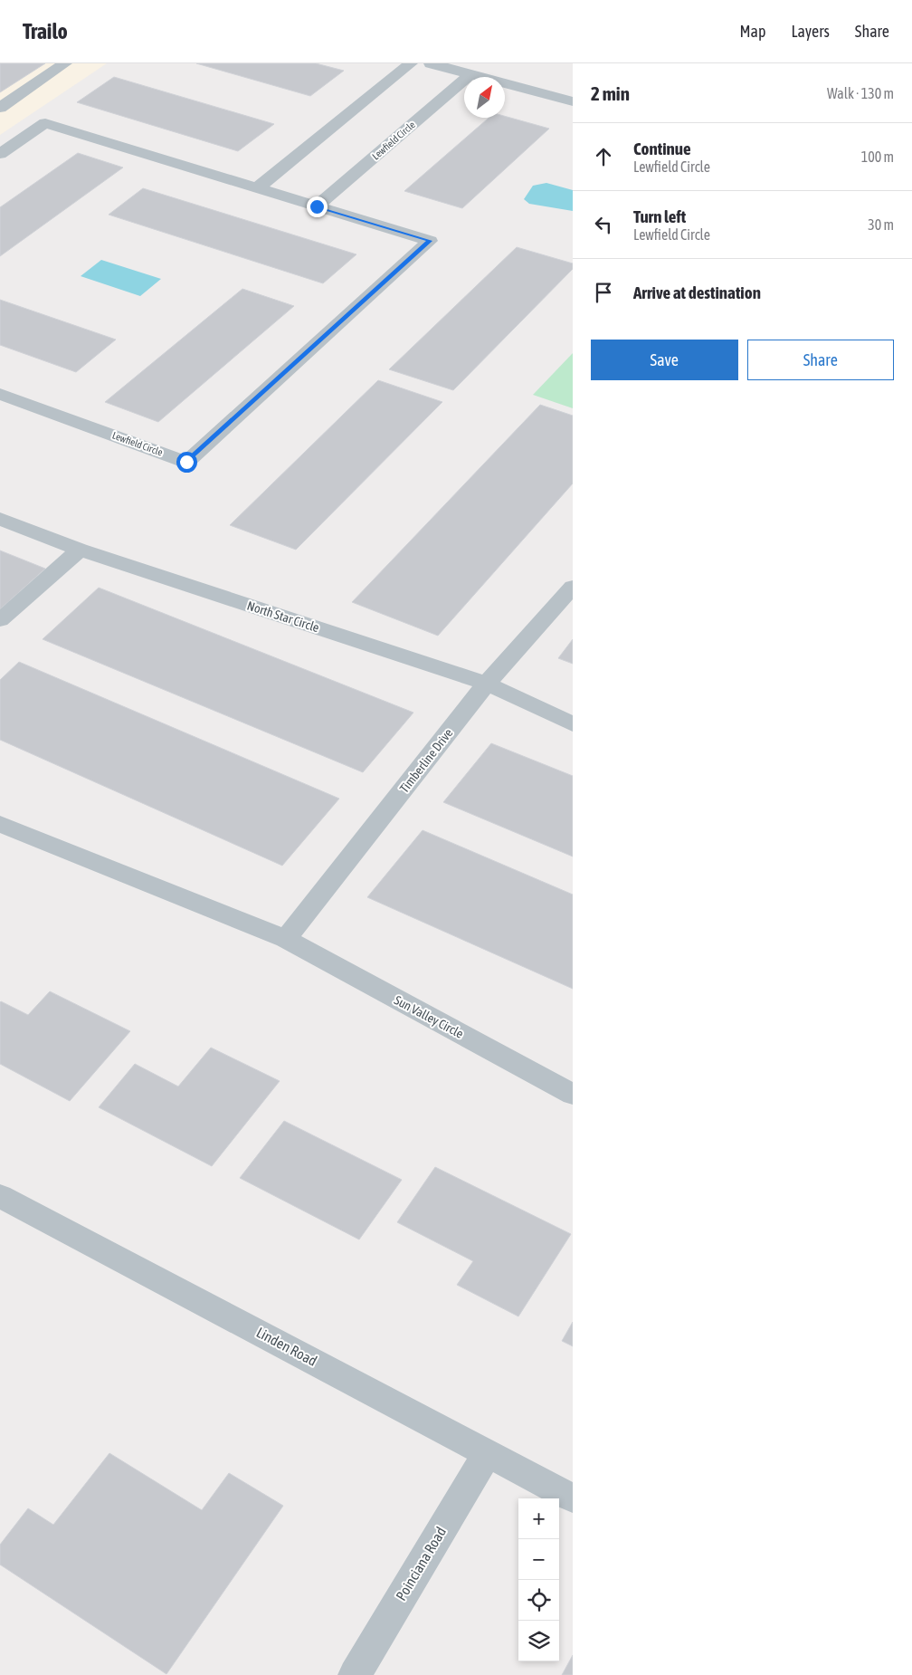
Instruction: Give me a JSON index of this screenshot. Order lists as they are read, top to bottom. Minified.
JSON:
{"streets":{"street":["Linden Road","Poinciana Road"],"lane":["Lewfield Circle","North Star Circle","Timberline Drive","Sun Valley Circle"]},"crossings":[["North Star Circle","Timberline Drive"],["Timberline Drive","Sun Valley Circle"],["Linden Road","Poinciana Road"]],"north":"top right","page":{"header":"Trailo","nav":["Map","Layers","Share"],"heading":["2 min","Walk · 130 m"],"list":[["Continue","Lewfield Circle","100 m"],["Turn left","Lewfield Circle","30 m"],"Arrive at destination"],"buttons":["Save","Share"],"map_buttons":["+","−"]}}
